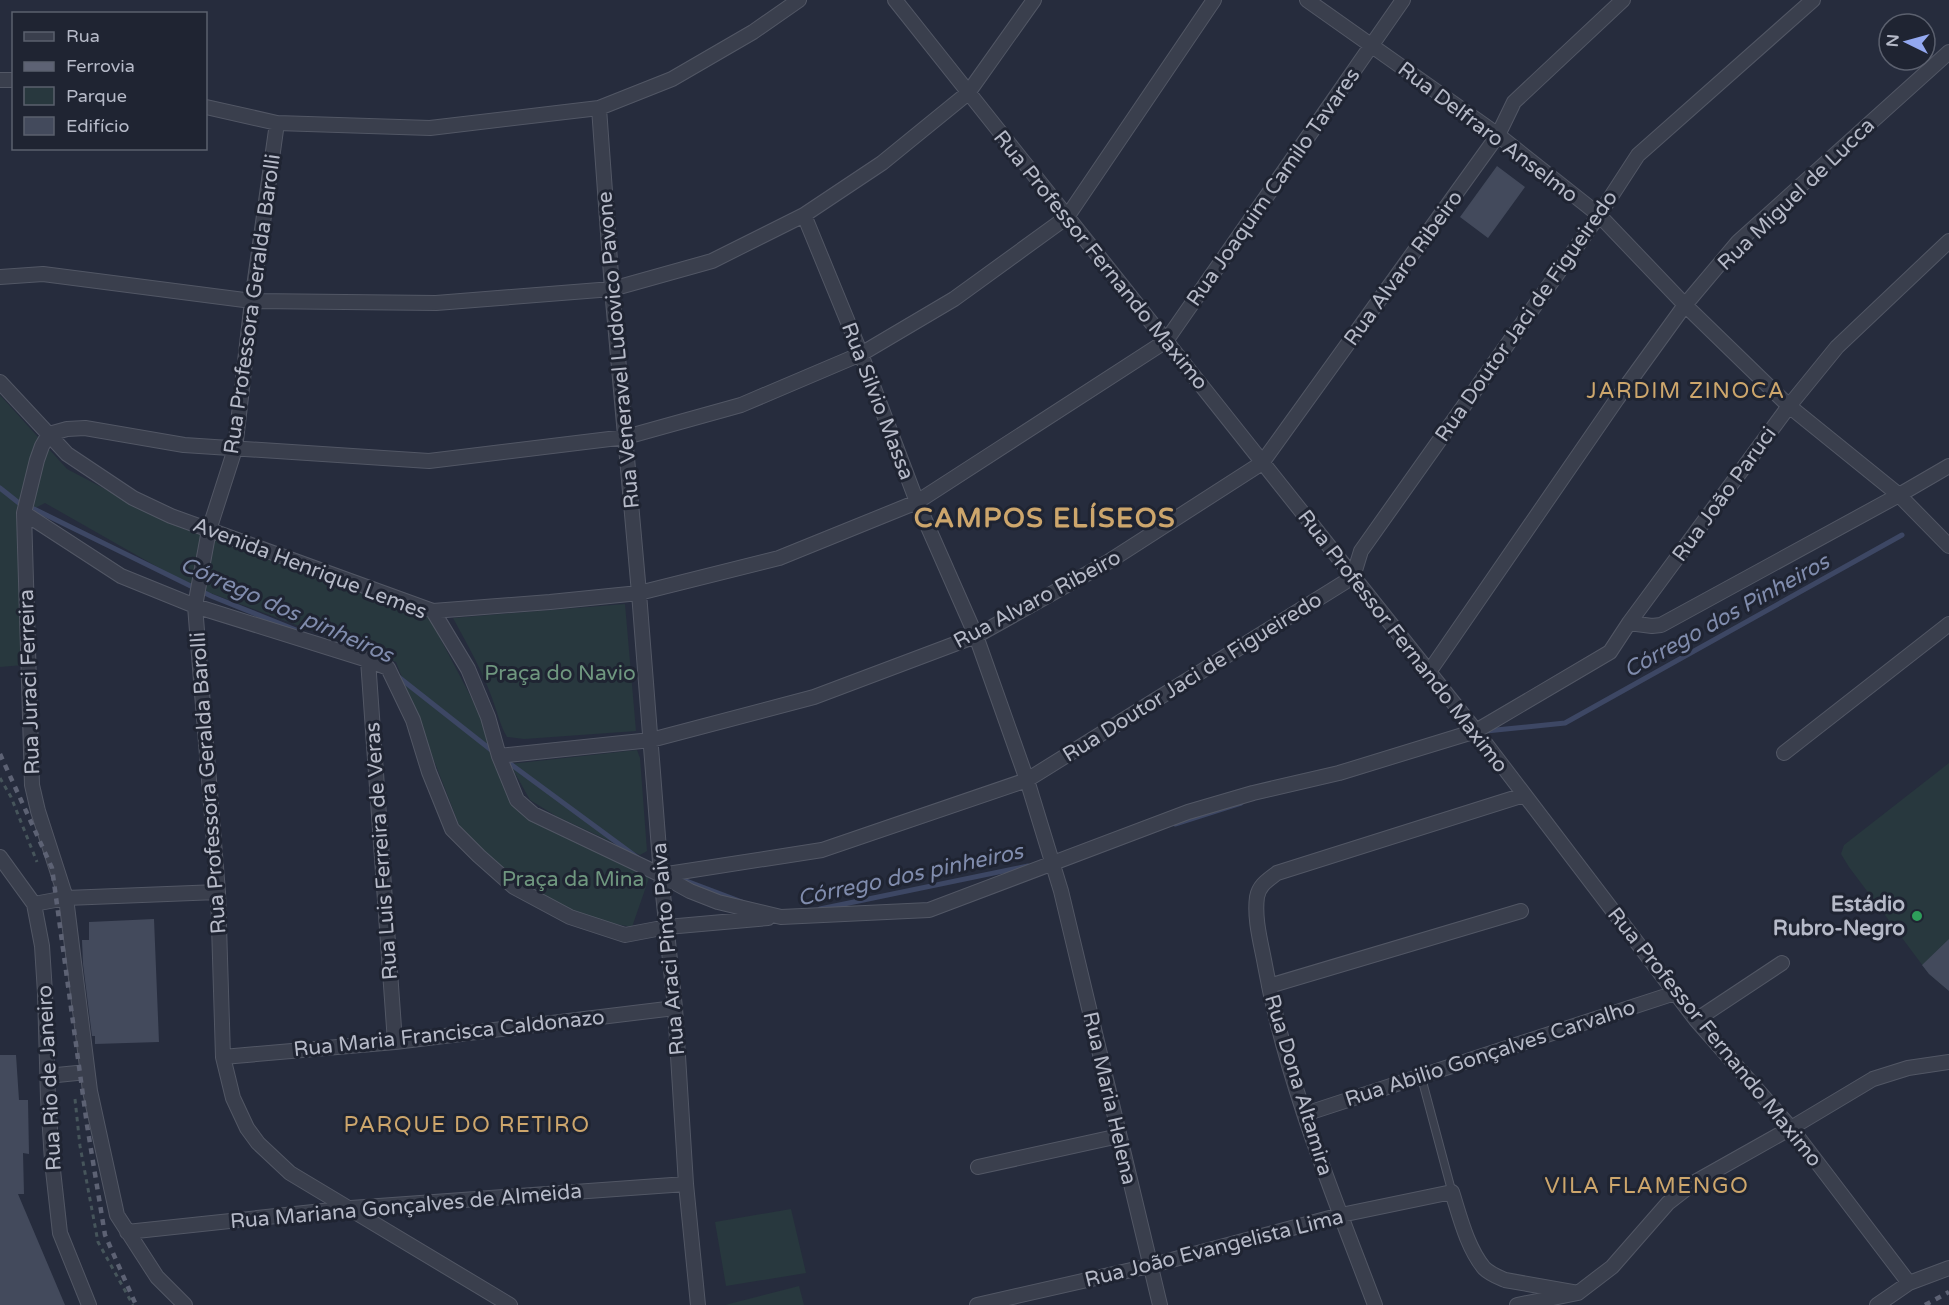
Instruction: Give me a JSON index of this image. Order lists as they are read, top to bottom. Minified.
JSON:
{"streets":{"street":["Rua Delfraro Anselmo","Rua Joaquim Camilo Tavares","Rua Miguel de Lucca","Rua Professor Fernando Maximo","Rua Alvaro Ribeiro","Rua Professora Geralda Barolli","Rua Doutor Jaci de Figueiredo","Rua Veneravel Ludovico Pavone","Rua Silvio Massa","Rua João Paruci","Avenida Henrique Lemes","Rua Juraci Ferreira","Rua Luis Ferreira de Veras","Rua Araci Pinto Paiva","Rua Maria Francisca Caldonazo","Rua Abilio Gonçalves Carvalho","Rua Rio de Janeiro","Rua Dona Altamira","Rua Maria Helena","Rua Mariana Gonçalves de Almeida","Rua João Evangelista Lima"]},"crossings":[["Rua Delfraro Anselmo","Rua Joaquim Camilo Tavares"],["Rua Delfraro Anselmo","Rua Miguel de Lucca"],["Rua Delfraro Anselmo","Rua Alvaro Ribeiro"],["Rua Delfraro Anselmo","Rua Doutor Jaci de Figueiredo"],["Rua Delfraro Anselmo","Rua João Paruci"],["Rua Joaquim Camilo Tavares","Rua Professor Fernando Maximo"],["Rua Joaquim Camilo Tavares","Rua Veneravel Ludovico Pavone"],["Rua Joaquim Camilo Tavares","Rua Silvio Massa"],["Rua Joaquim Camilo Tavares","Avenida Henrique Lemes"],["Rua Joaquim Camilo Tavares","Rua Araci Pinto Paiva"],["Rua Miguel de Lucca","Rua Professor Fernando Maximo"],["Rua Professor Fernando Maximo","Rua Alvaro Ribeiro"],["Rua Professor Fernando Maximo","Rua Doutor Jaci de Figueiredo"],["Rua Professor Fernando Maximo","Rua João Paruci"],["Rua Professor Fernando Maximo","Avenida Henrique Lemes"],["Rua Professor Fernando Maximo","Rua Abilio Gonçalves Carvalho"],["Rua Professor Fernando Maximo","Rua Dona Altamira"],["Rua Alvaro Ribeiro","Rua Silvio Massa"],["Rua Alvaro Ribeiro","Avenida Henrique Lemes"],["Rua Alvaro Ribeiro","Rua Araci Pinto Paiva"],["Rua Professora Geralda Barolli","Avenida Henrique Lemes"],["Rua Professora Geralda Barolli","Rua Maria Francisca Caldonazo"],["Rua Professora Geralda Barolli","Rua Mariana Gonçalves de Almeida"],["Rua Doutor Jaci de Figueiredo","Rua Silvio Massa"],["Rua Doutor Jaci de Figueiredo","Avenida Henrique Lemes"],["Rua Doutor Jaci de Figueiredo","Rua Araci Pinto Paiva"],["Rua Veneravel Ludovico Pavone","Rua Araci Pinto Paiva"],["Rua Silvio Massa","Avenida Henrique Lemes"],["Rua Silvio Massa","Rua Maria Helena"],["Rua João Paruci","Avenida Henrique Lemes"],["Avenida Henrique Lemes","Rua Juraci Ferreira"],["Avenida Henrique Lemes","Rua Araci Pinto Paiva"],["Rua Juraci Ferreira","Rua Mariana Gonçalves de Almeida"],["Rua Luis Ferreira de Veras","Rua Maria Francisca Caldonazo"],["Rua Araci Pinto Paiva","Rua Maria Francisca Caldonazo"],["Rua Araci Pinto Paiva","Rua Mariana Gonçalves de Almeida"],["Rua Abilio Gonçalves Carvalho","Rua Dona Altamira"],["Rua Dona Altamira","Rua João Evangelista Lima"],["Rua Maria Helena","Rua João Evangelista Lima"]],"districts":["JARDIM ZINOCA","CAMPOS ELÍSEOS","PARQUE DO RETIRO","VILA FLAMENGO"],"water":["Córrego dos pinheiros","Córrego dos Pinheiros"],"parks":["Praça do Navio","Praça da Mina"],"places":["Estádio Rubro-Negro"],"legend":["Rua","Ferrovia","Parque","Edifício"],"north":"left"}
